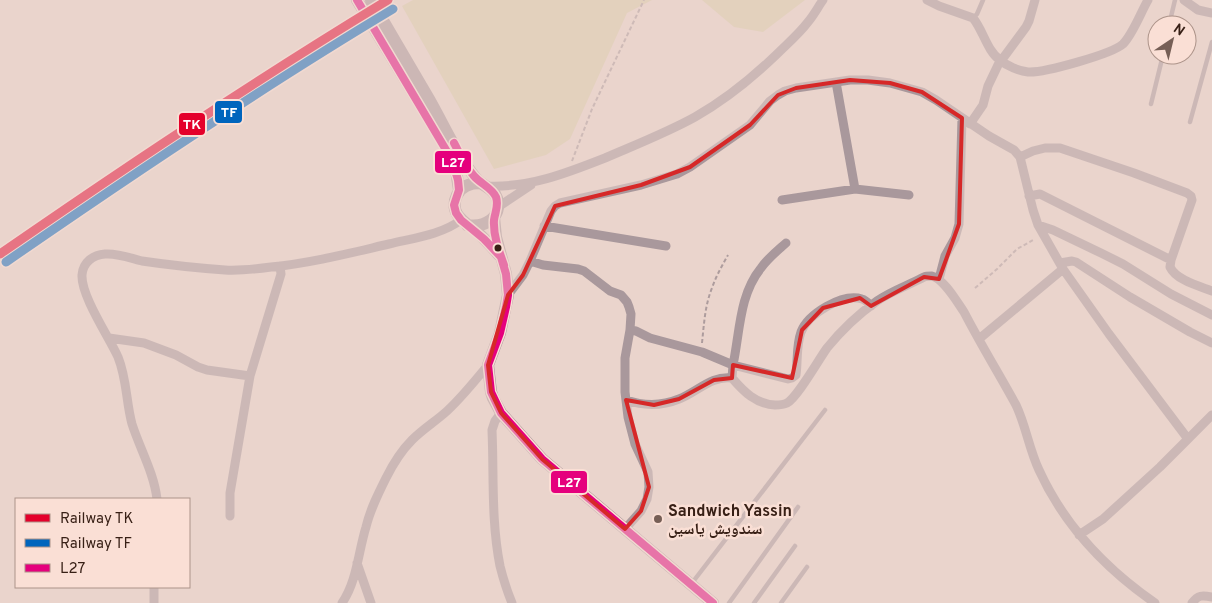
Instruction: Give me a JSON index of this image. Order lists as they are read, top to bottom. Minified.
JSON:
{"places":["Sandwich Yassin سندويش ياسين"],"lines":["rail line TK","transit line L27","rail line TF"],"legend":["Railway TK","Railway TF","L27"],"north":"top right"}
